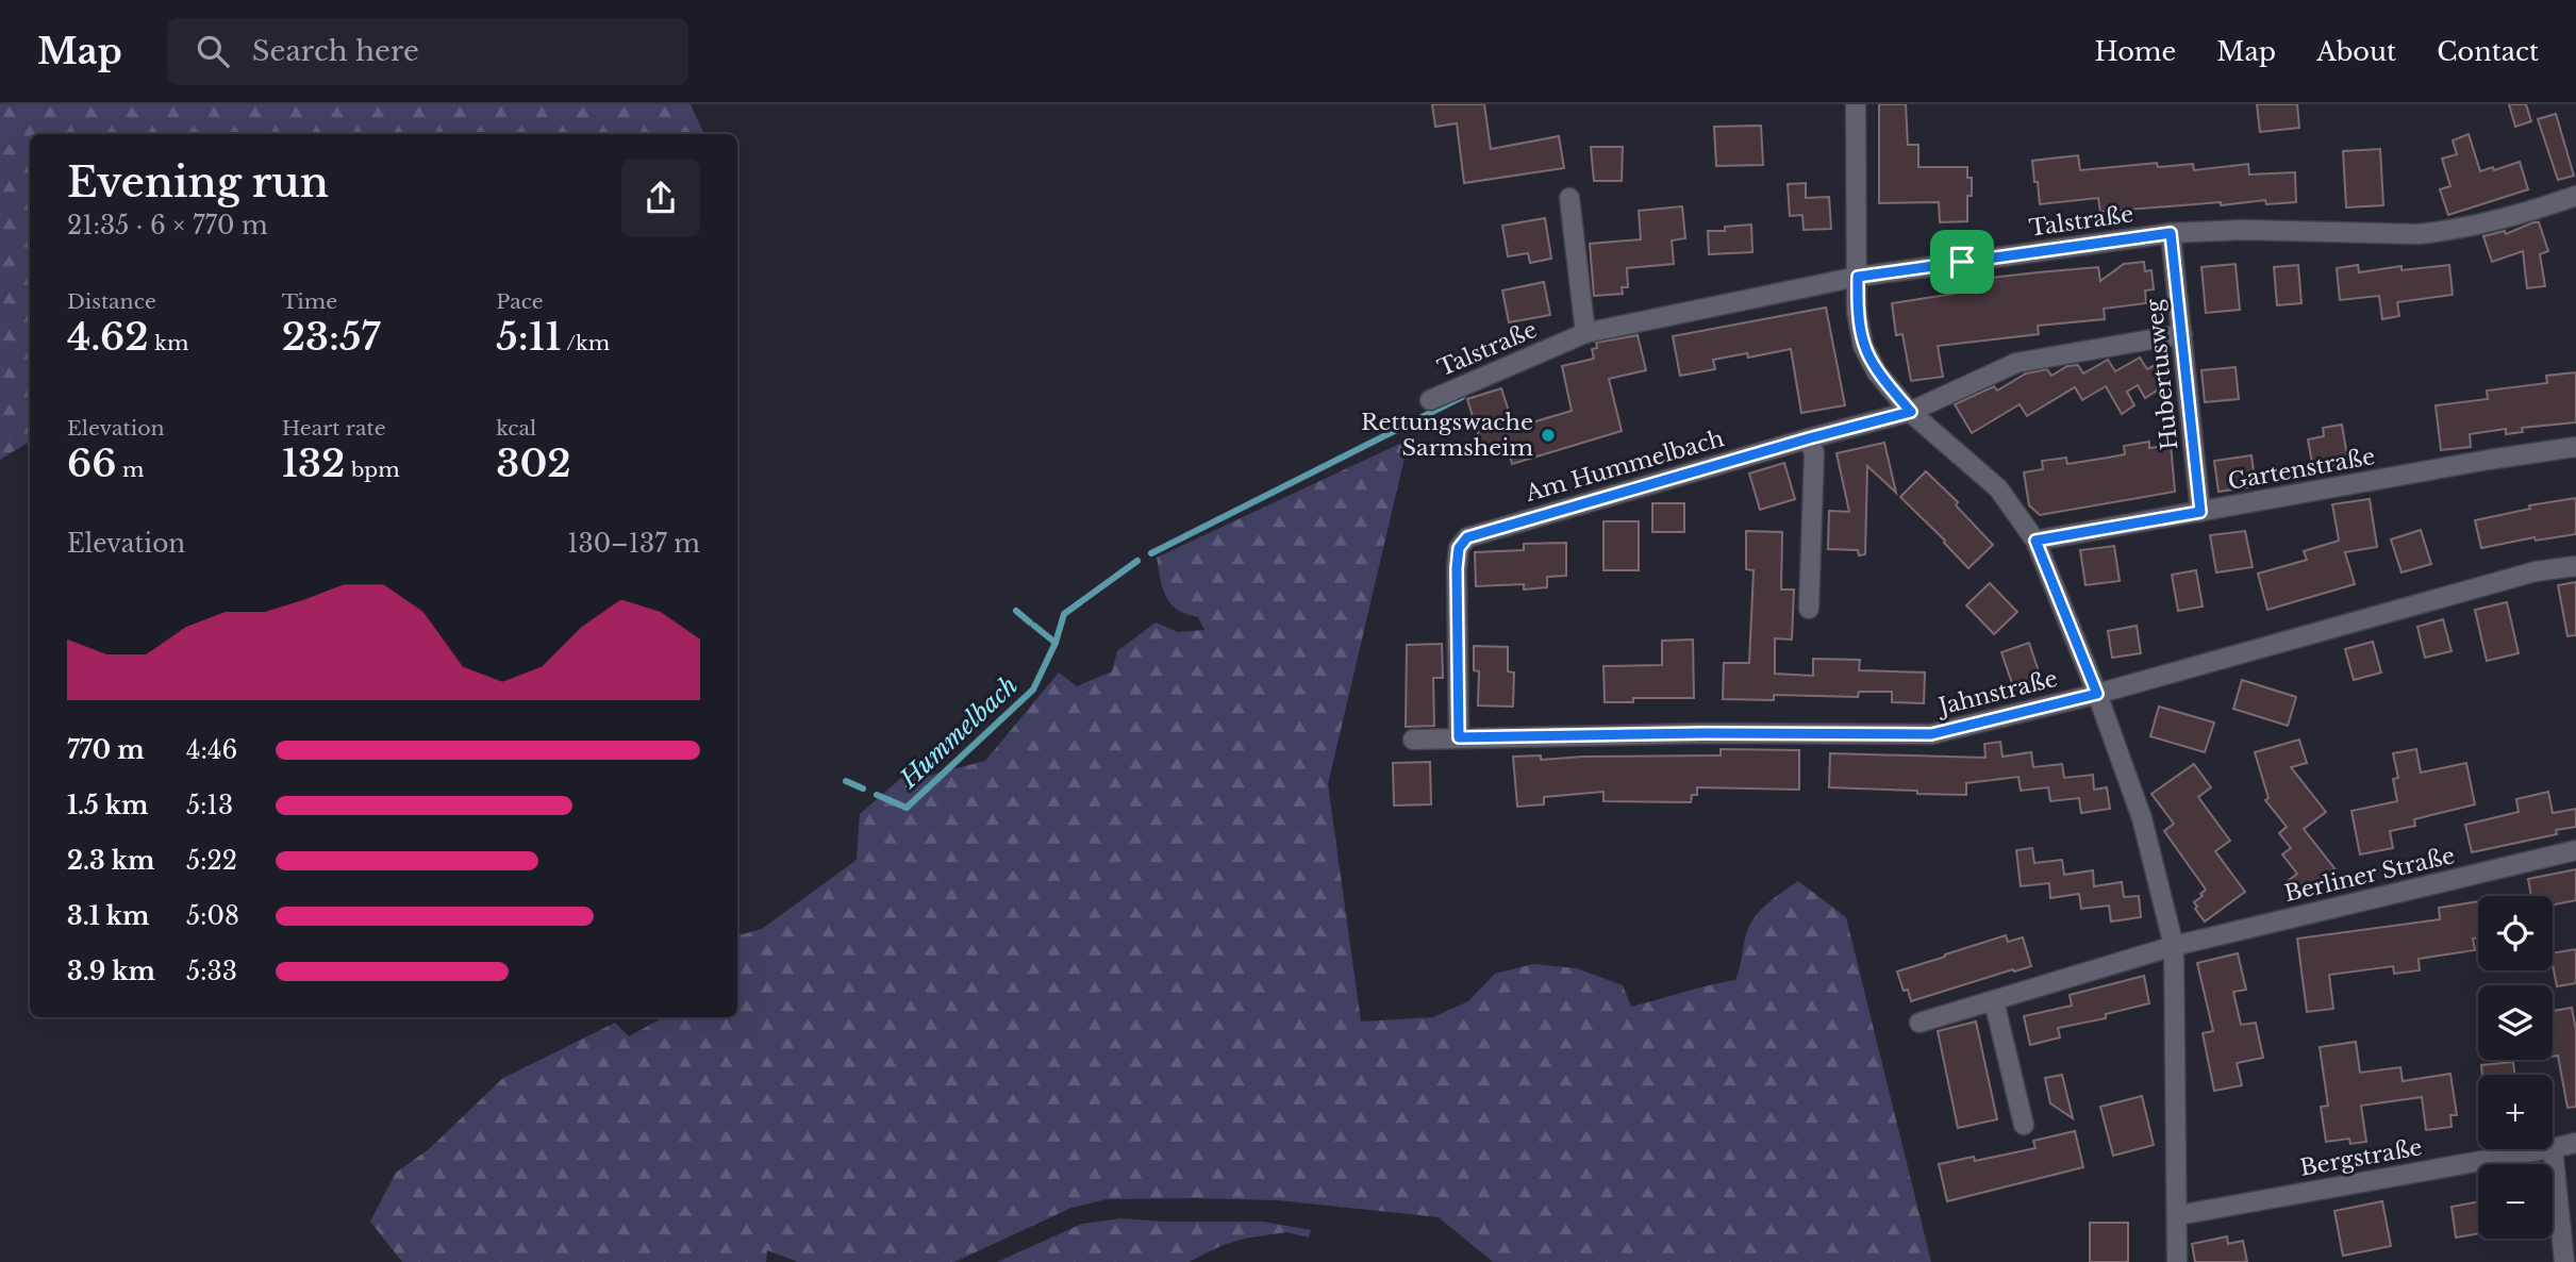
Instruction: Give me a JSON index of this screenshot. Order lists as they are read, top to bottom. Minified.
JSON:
{"streets":{"street":["Talstraße","Hubertusweg","Am Hummelbach","Gartenstraße","Jahnstraße","Berliner Straße","Bergstraße"]},"crossings":[["Talstraße","Hubertusweg"],["Hubertusweg","Am Hummelbach"],["Hubertusweg","Gartenstraße"],["Am Hummelbach","Jahnstraße"]],"water":["Hummelbach"],"places":["Rettungswache Sarmsheim"],"page":{"header":"Map","search":"Search here","nav":["Home","Map","About","Contact"],"heading":["Evening run","21:35 · 6 × 770 m"],"stats":[["Distance","4.62 km"],["Time","23:57"],["Pace","5:11 /km"],["Elevation","66 m"],["Heart rate","132 bpm"],["kcal","302"]],"chart":["Elevation","130–137 m"],"list":[{"name":"770 m","note":"4:46"},{"name":"1.5 km","note":"5:13"},{"name":"2.3 km","note":"5:22"},{"name":"3.1 km","note":"5:08"},{"name":"3.9 km","note":"5:33"}],"map_buttons":["+","−"]}}
